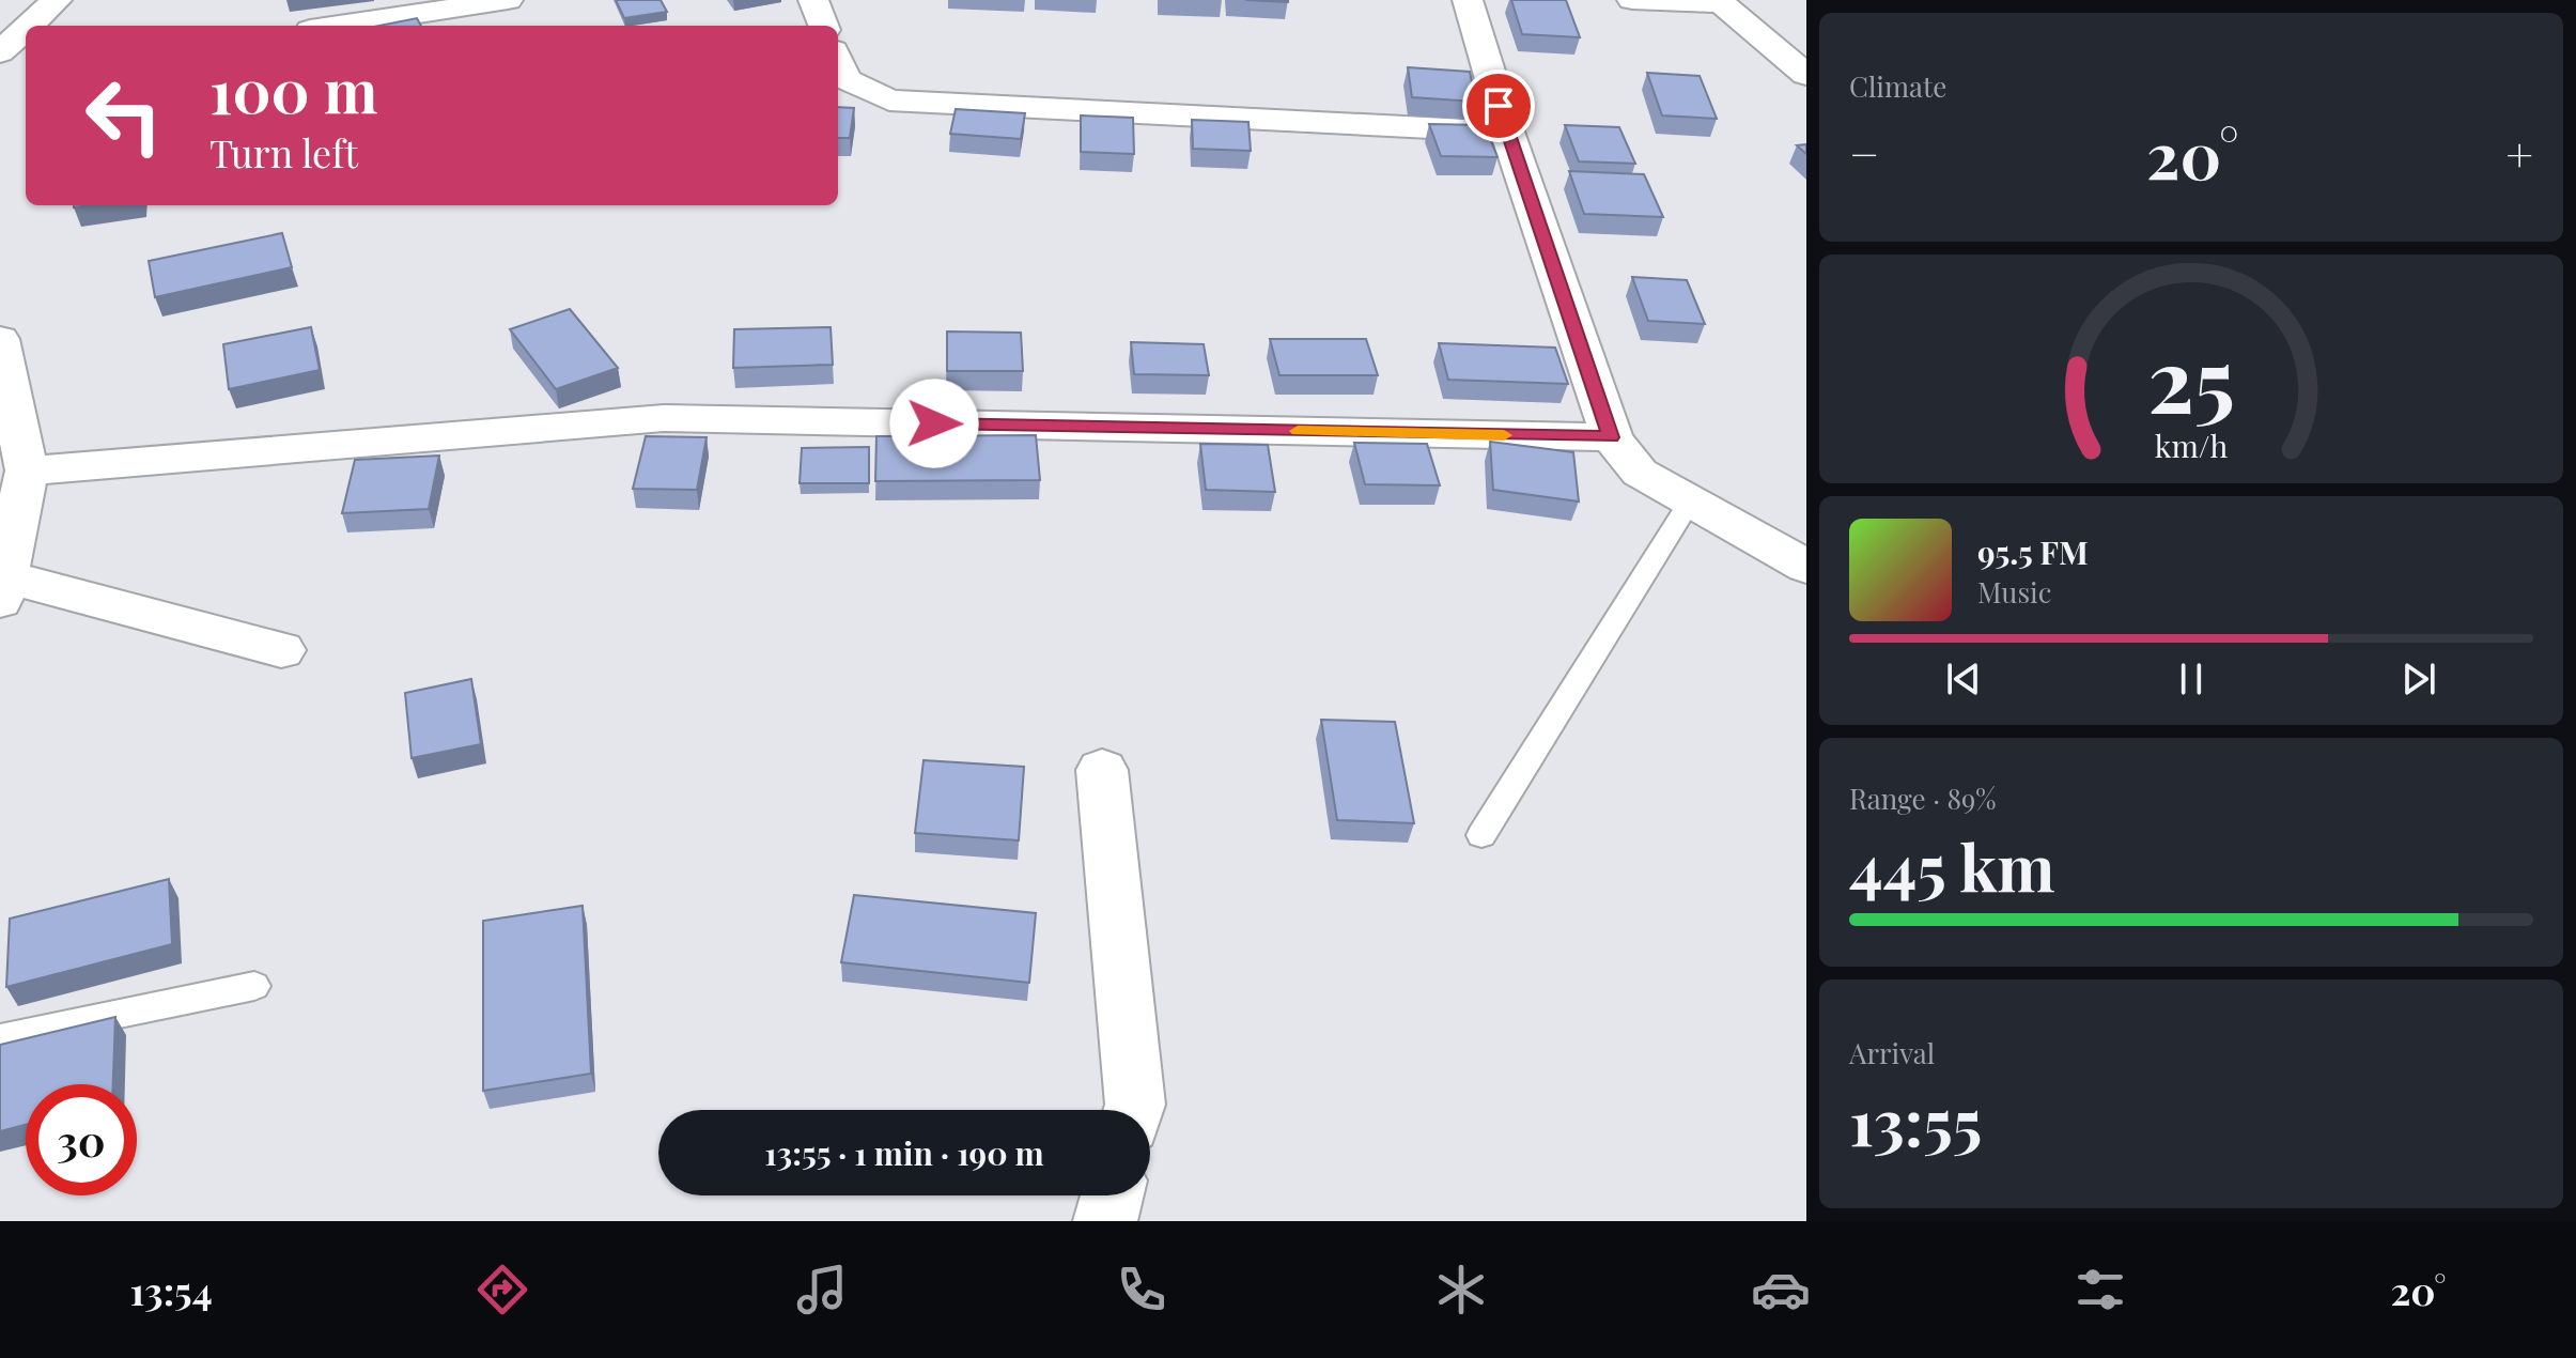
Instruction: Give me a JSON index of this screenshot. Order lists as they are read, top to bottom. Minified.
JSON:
{"page":{"tile":["Climate",["Range · 89%","445 km"],["Arrival","13:55"]],"turn":["100 m","Turn left"],"heat":["−","20°","+"],"song":["95.5 FM","Music"],"limit":"30","trip":"13:55 · 1 min · 190 m","tabs":["13:54","20°"],"gauge":["25","km/h"]}}
